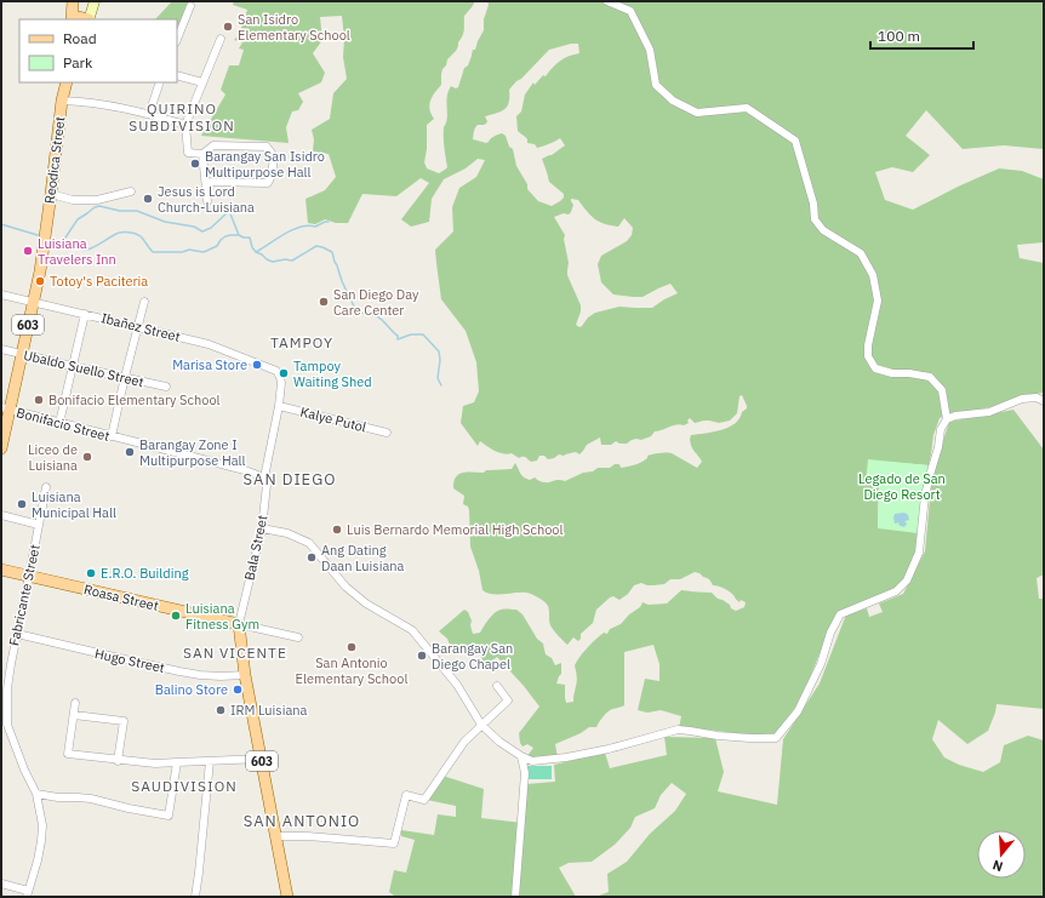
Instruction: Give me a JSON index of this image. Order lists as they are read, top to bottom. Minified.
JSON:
{"streets":{"main road":["Reodica Street","603","Bala Street","Roasa Street"],"street":["Ibañez Street","Ubaldo Suello Street","Kalye Putol","Bonifacio Street","Fabricante Street","Hugo Street"]},"crossings":[["Reodica Street","603"],["Reodica Street","Ibañez Street"],["603","Ibañez Street"],["603","Ubaldo Suello Street"],["603","Bonifacio Street"],["Ibañez Street","Bala Street"],["Kalye Putol","Bala Street"],["Bonifacio Street","Bala Street"],["Bala Street","Roasa Street"],["Bala Street","Hugo Street"],["Fabricante Street","Roasa Street"],["Fabricante Street","Hugo Street"]],"districts":["QUIRINO SUBDIVISION","TAMPOY","SAN DIEGO","SAN VICENTE","SAUDIVISION","SAN ANTONIO"],"parks":["Legado de San Diego Resort"],"places":["San Isidro Elementary School","Barangay San Isidro Multipurpose Hall","Jesus is Lord Church-Luisiana","Luisiana Travelers Inn","Totoy's Paciteria","San Diego Day Care Center","Marisa Store","Tampoy Waiting Shed","Bonifacio Elementary School","Barangay Zone I Multipurpose Hall","Liceo de Luisiana","Luisiana Municipal Hall","Luis Bernardo Memorial High School","Ang Dating Daan Luisiana","E.R.O. Building","Luisiana Fitness Gym","San Antonio Elementary School","Barangay San Diego Chapel","Balino Store","IRM Luisiana"],"legend":["Road","Park"],"scale_bar":"100 m","north":"bottom"}
